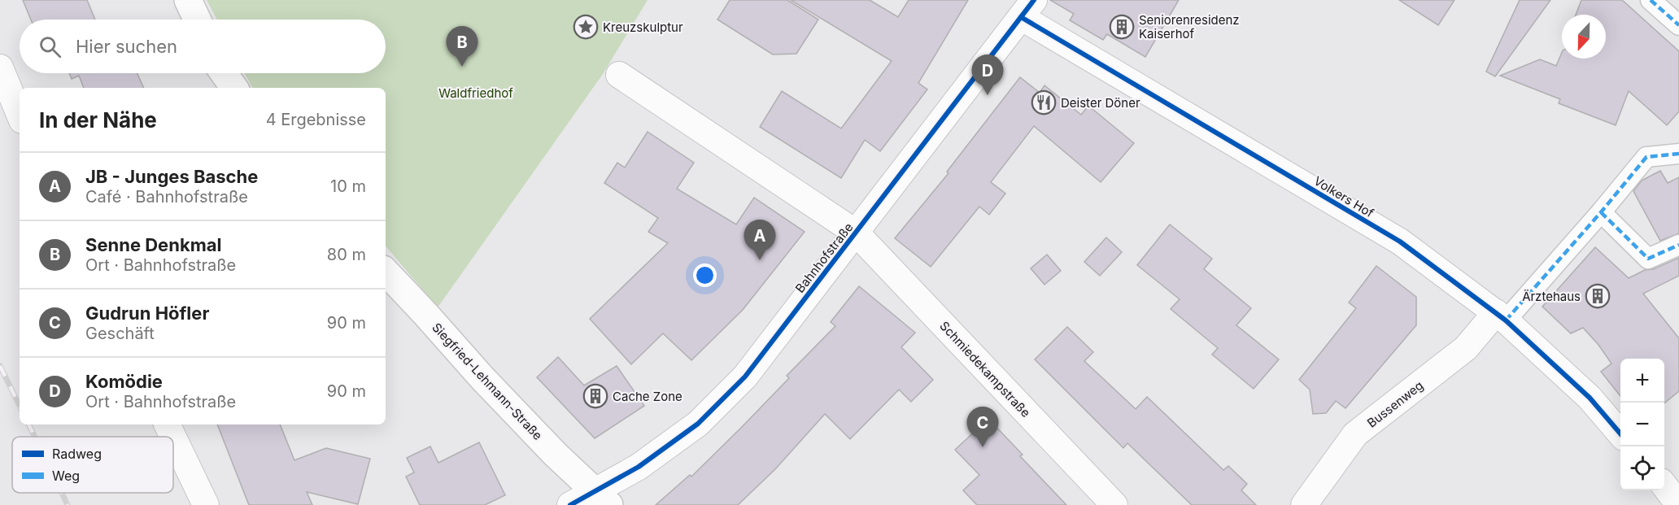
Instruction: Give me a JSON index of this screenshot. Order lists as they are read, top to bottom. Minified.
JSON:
{"streets":{"main road":["Siegfried-Lehmann-Straße"],"street":["Volkers Hof","Bahnhofstraße","Schmiedekampstraße","Bussenweg"]},"crossings":[["Volkers Hof","Bahnhofstraße"],["Volkers Hof","Bussenweg"],["Bahnhofstraße","Schmiedekampstraße"],["Bahnhofstraße","Siegfried-Lehmann-Straße"]],"parks":["Waldfriedhof"],"places":{"place":["Kreuzskulptur"],"building":["Seniorenresidenz Kaiserhof","Ärztehaus","Cache Zone"],"restaurant":["Deister Döner"]},"legend":["Radweg","Weg"],"north":"bottom","page":{"search":"Hier suchen","pins":["B","D","A","C"],"heading":["In der Nähe","4 Ergebnisse"],"list":[{"mark":"A","name":"JB - Junges Basche","note":"Café · Bahnhofstraße","value":"10 m"},{"mark":"B","name":"Senne Denkmal","note":"Ort · Bahnhofstraße","value":"80 m"},{"mark":"C","name":"Gudrun Höfler","note":"Geschäft","value":"90 m"},{"mark":"D","name":"Komödie","note":"Ort · Bahnhofstraße","value":"90 m"}],"map_buttons":["+","−"]}}
